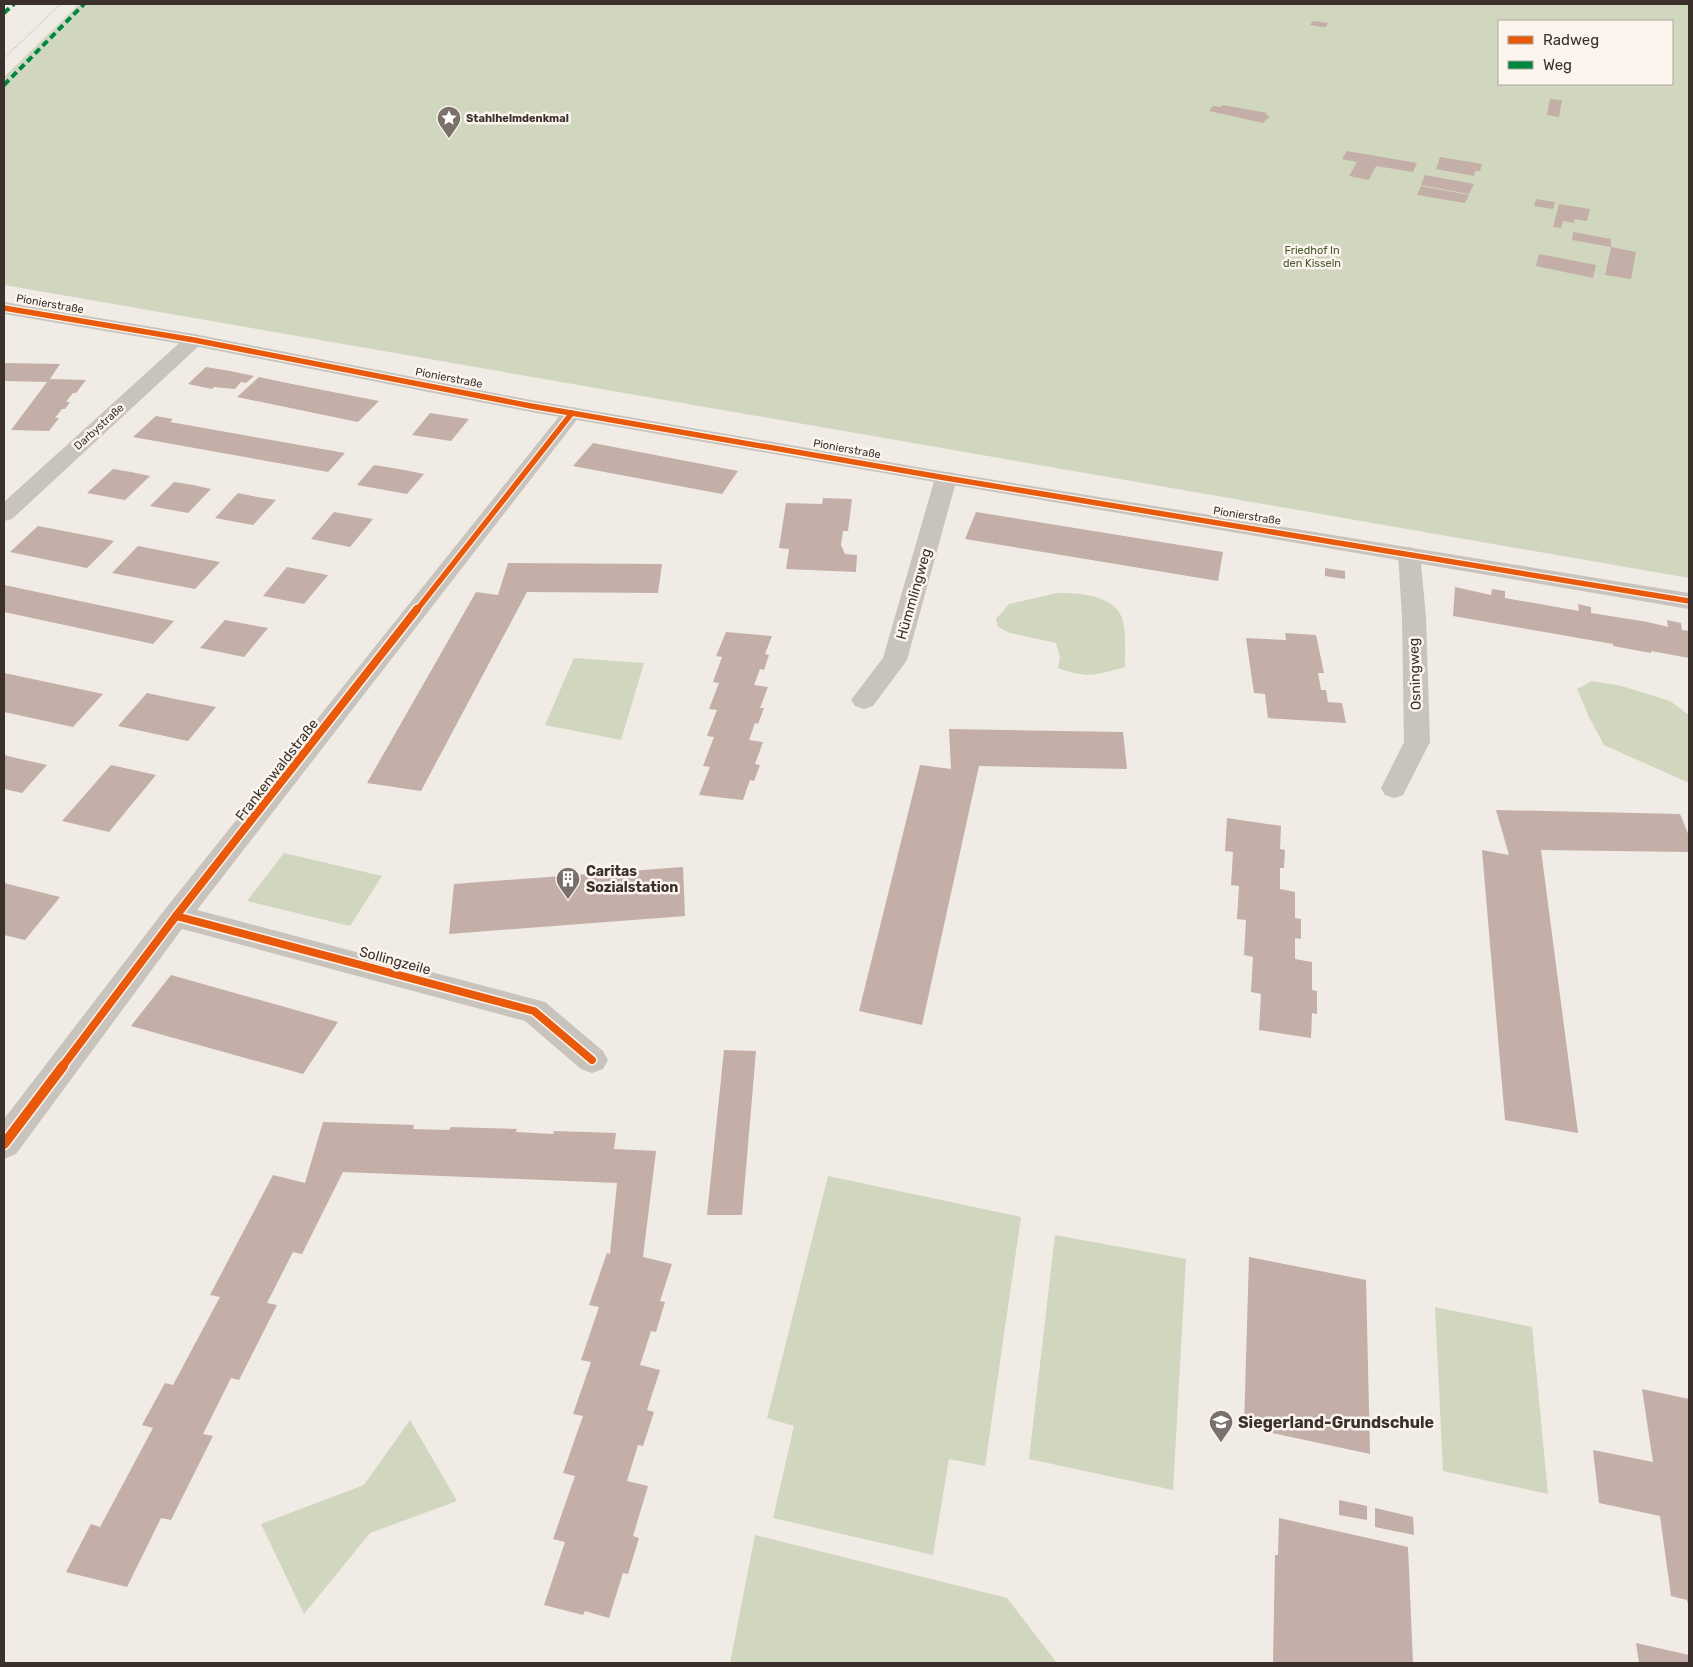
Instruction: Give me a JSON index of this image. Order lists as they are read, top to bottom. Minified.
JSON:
{"streets":{"street":["Pionierstraße","Darbystraße","Hümmlingweg","Osningweg","Frankenwaldstraße","Sollingzeile"]},"crossings":[["Pionierstraße","Darbystraße"],["Pionierstraße","Hümmlingweg"],["Pionierstraße","Osningweg"],["Pionierstraße","Frankenwaldstraße"],["Frankenwaldstraße","Sollingzeile"]],"parks":["Friedhof In den Kisseln"],"places":{"place":["Stahlhelmdenkmal"],"building":["Caritas Sozialstation"],"school or university":["Siegerland-Grundschule"]},"legend":["Radweg","Weg"]}
